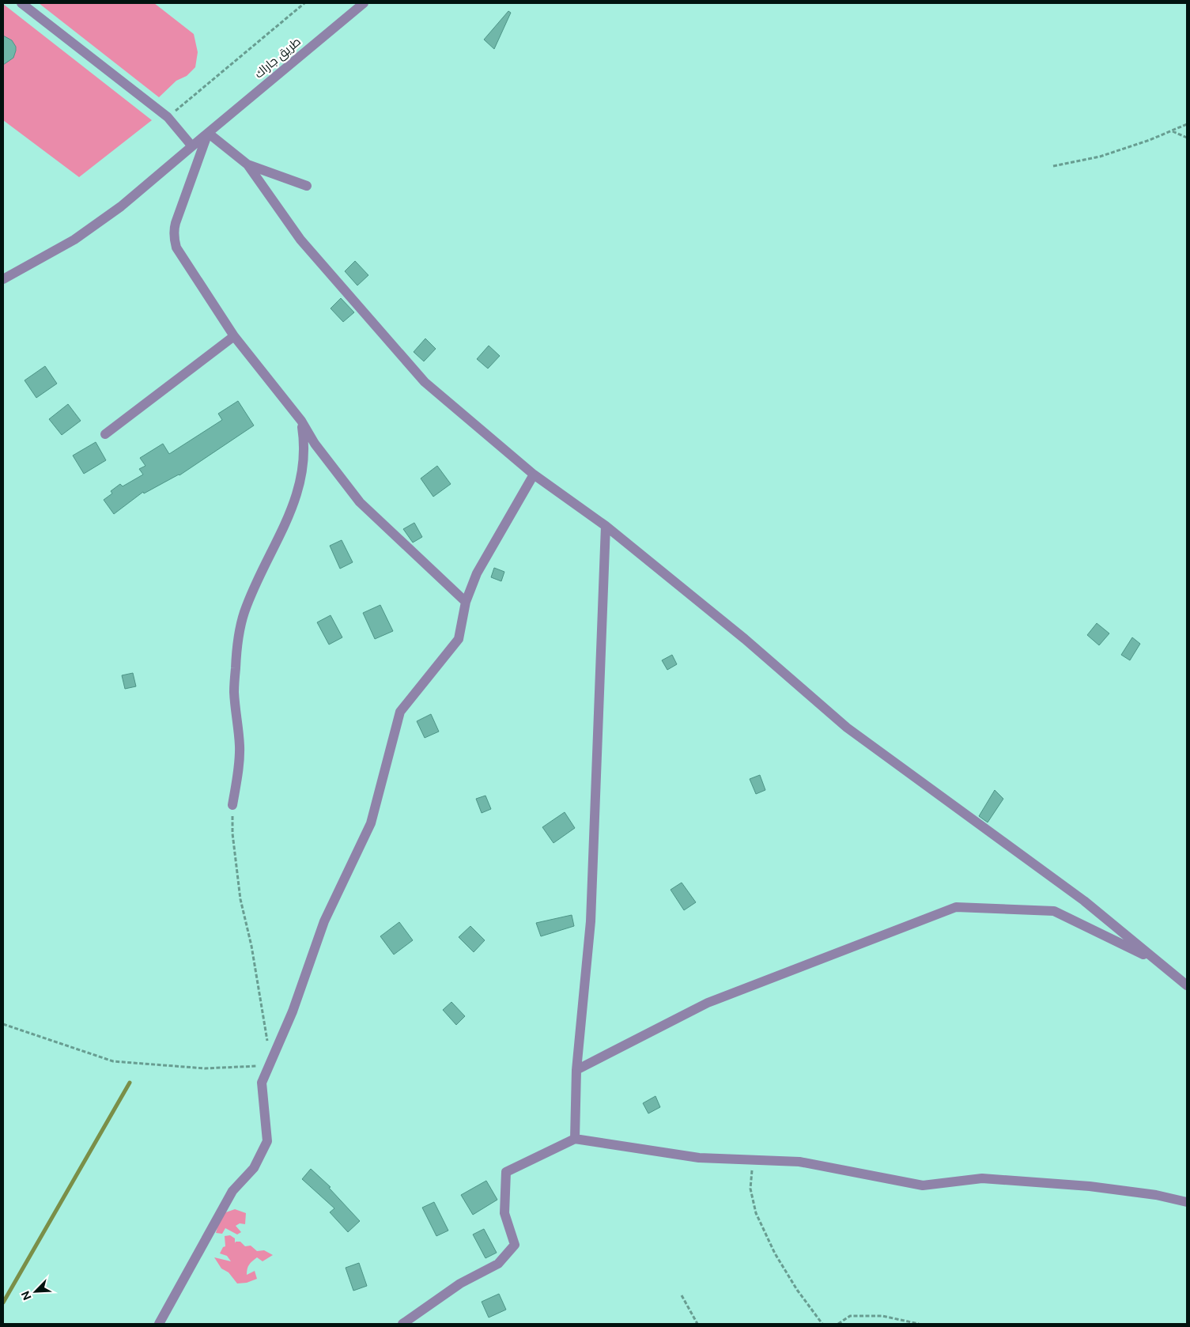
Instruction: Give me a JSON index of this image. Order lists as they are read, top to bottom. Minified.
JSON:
{"streets":{"street":["طريق جاراك"]},"north":"bottom left"}
